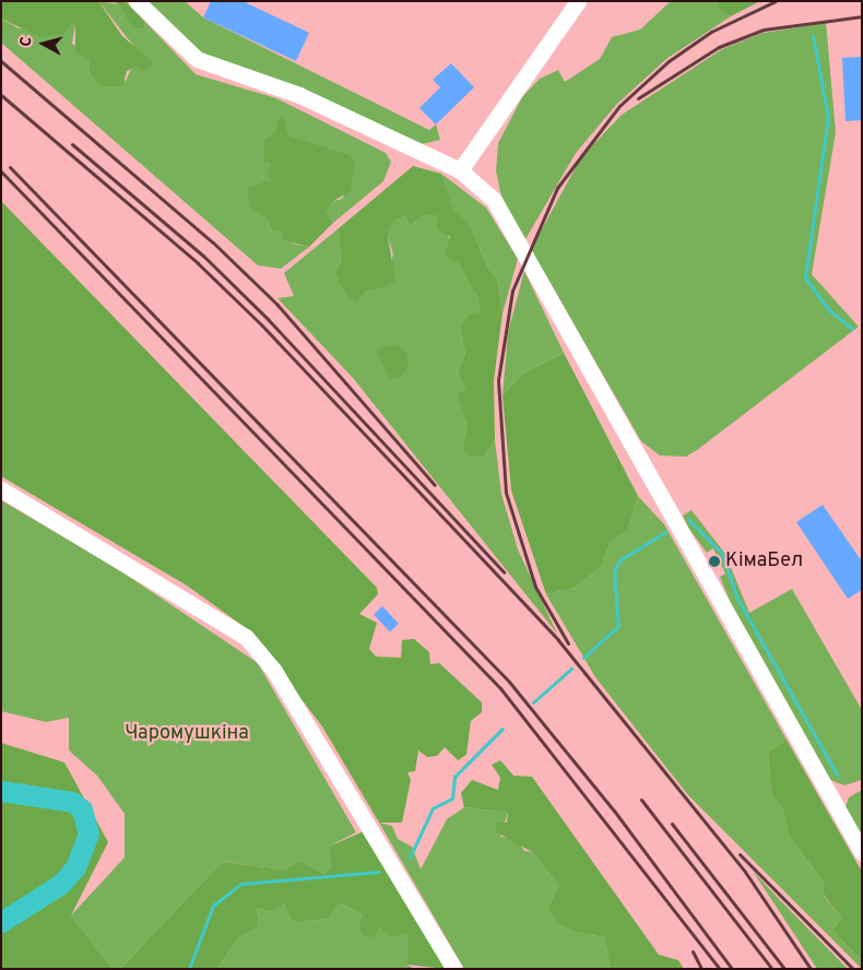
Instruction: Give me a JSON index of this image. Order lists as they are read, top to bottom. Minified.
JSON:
{"parks":["Чаромушкіна"],"places":["КімаБел"],"north":"left"}
